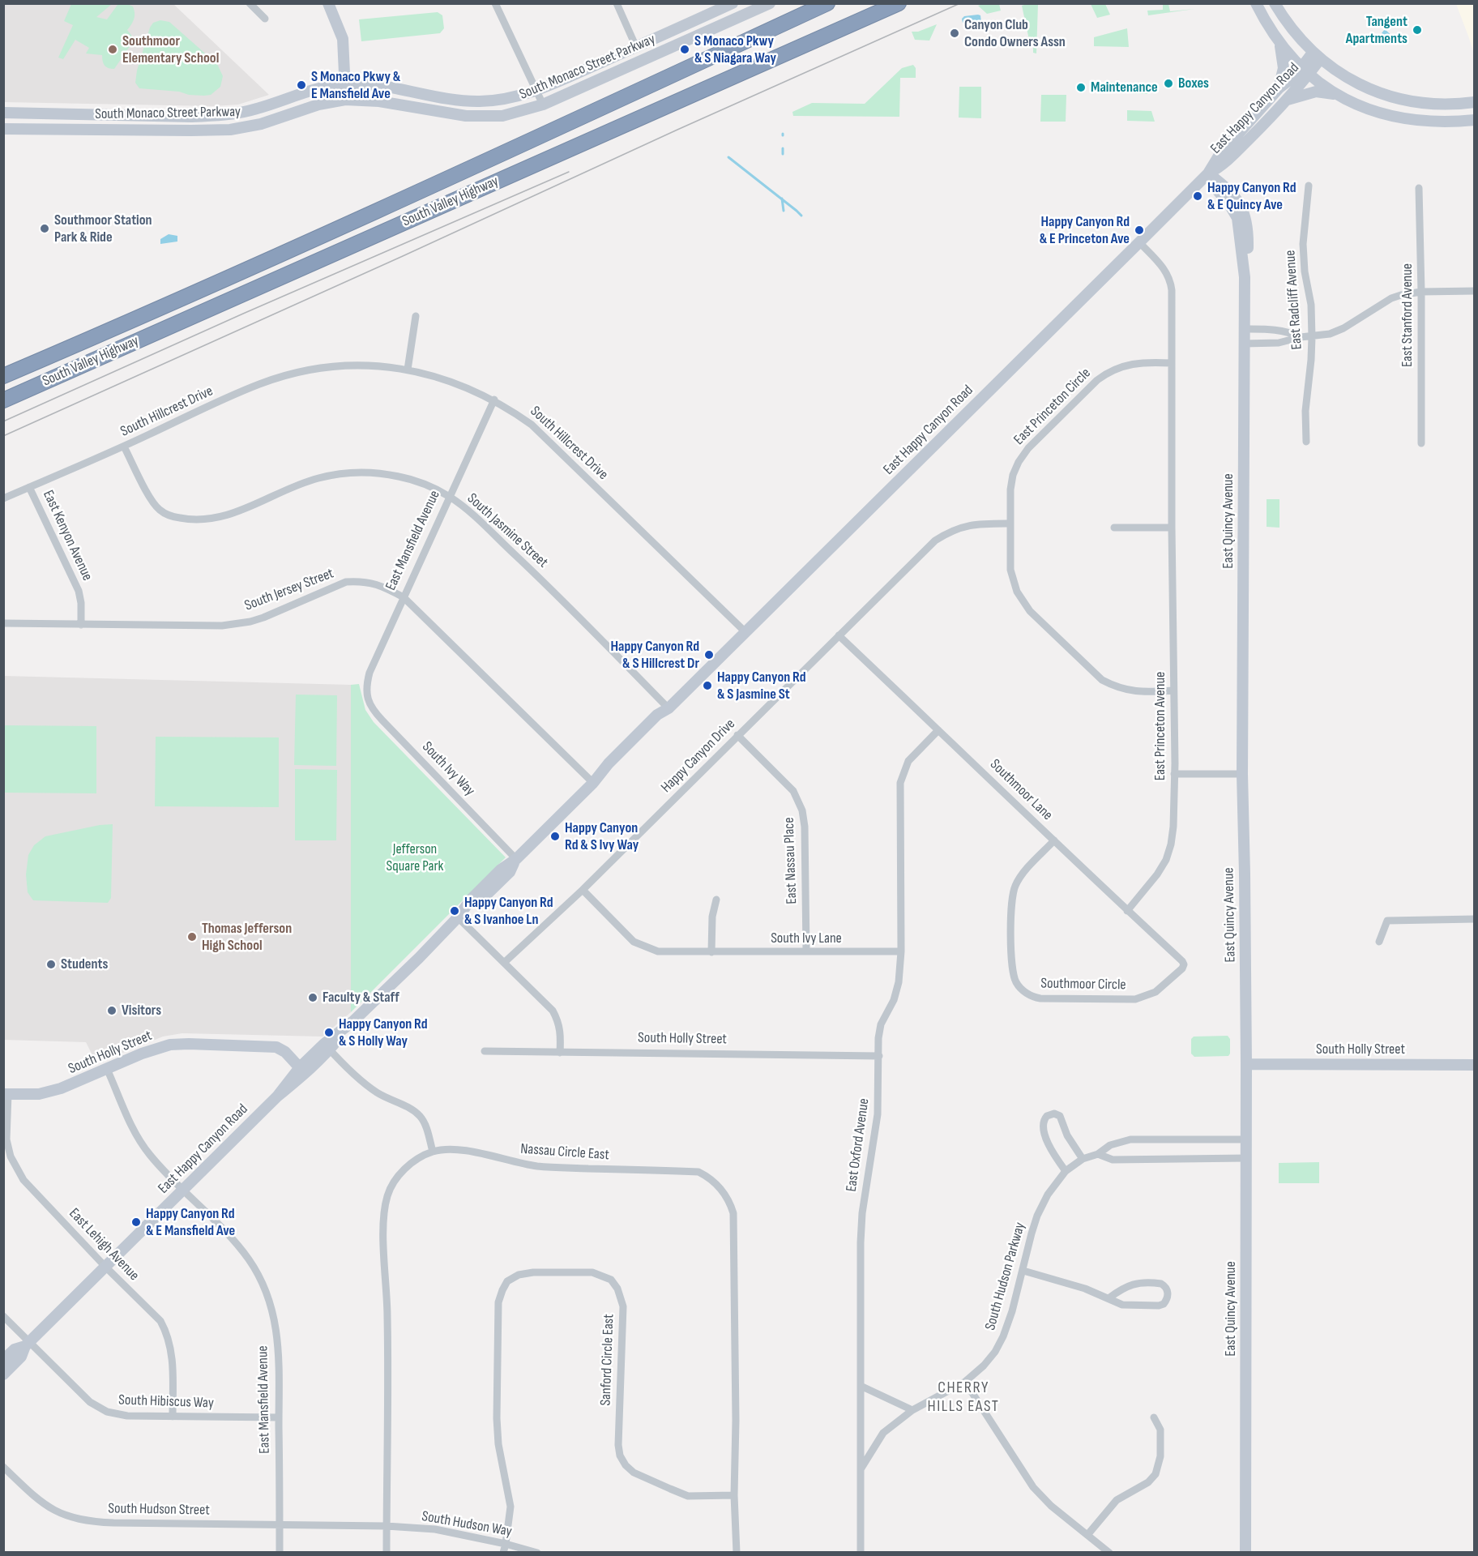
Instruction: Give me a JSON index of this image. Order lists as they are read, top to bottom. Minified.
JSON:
{"streets":{"highway":["South Valley Highway"],"street":["South Monaco Street Parkway","East Happy Canyon Road","East Radcliff Avenue","East Stanford Avenue","East Princeton Circle","South Hillcrest Drive","East Quincy Avenue","South Jasmine Street","East Kenyon Avenue","East Mansfield Avenue","South Jersey Street","East Princeton Avenue","Happy Canyon Drive","South Ivy Way","Southmoor Lane","East Nassau Place","South Ivy Lane","Southmoor Circle","South Holly Street","East Oxford Avenue","Nassau Circle East","East Lehigh Avenue","South Hudson Parkway","Sanford Circle East","South Hibiscus Way","South Hudson Street","South Hudson Way"]},"crossings":[["East Happy Canyon Road","South Hillcrest Drive"],["East Happy Canyon Road","East Quincy Avenue"],["East Happy Canyon Road","South Jasmine Street"],["East Happy Canyon Road","East Mansfield Avenue"],["East Happy Canyon Road","South Jersey Street"],["East Happy Canyon Road","East Princeton Avenue"],["East Happy Canyon Road","South Ivy Way"],["East Happy Canyon Road","South Holly Street"],["East Happy Canyon Road","East Lehigh Avenue"],["East Happy Canyon Road","South Hibiscus Way"],["East Princeton Circle","East Princeton Avenue"],["East Princeton Circle","Happy Canyon Drive"],["South Hillcrest Drive","South Jasmine Street"],["South Hillcrest Drive","East Kenyon Avenue"],["South Hillcrest Drive","East Mansfield Avenue"],["East Quincy Avenue","South Holly Street"],["East Quincy Avenue","South Hudson Parkway"],["South Jasmine Street","East Mansfield Avenue"],["East Kenyon Avenue","South Jersey Street"],["East Mansfield Avenue","South Jersey Street"],["East Mansfield Avenue","South Ivy Way"],["East Mansfield Avenue","South Holly Street"],["East Mansfield Avenue","South Hibiscus Way"],["East Mansfield Avenue","South Hudson Street"],["East Princeton Avenue","Southmoor Lane"],["Happy Canyon Drive","Southmoor Lane"],["Happy Canyon Drive","East Nassau Place"],["Happy Canyon Drive","South Ivy Lane"],["Southmoor Lane","Southmoor Circle"],["Southmoor Lane","East Oxford Avenue"],["East Nassau Place","South Ivy Lane"],["South Ivy Lane","East Oxford Avenue"],["South Holly Street","East Oxford Avenue"],["South Holly Street","East Lehigh Avenue"],["East Oxford Avenue","South Hudson Parkway"],["Nassau Circle East","Sanford Circle East"],["Nassau Circle East","South Hudson Way"],["East Lehigh Avenue","South Hibiscus Way"],["Sanford Circle East","South Hudson Way"],["South Hudson Street","South Hudson Way"]],"districts":["CHERRY HILLS EAST"],"parks":["Jefferson Square Park"],"places":["Tangent Apartments","Canyon Club Condo Owners Assn","Southmoor Elementary School","S Monaco Pkwy & S Niagara Way","Boxes","S Monaco Pkwy & E Mansfield Ave","Maintenance","Happy Canyon Rd & E Quincy Ave","Southmoor Station Park & Ride","Happy Canyon Rd & E Princeton Ave","Happy Canyon Rd & S Hillcrest Dr","Happy Canyon Rd & S Jasmine St","Happy Canyon Rd & S Ivy Way","Happy Canyon Rd & S Ivanhoe Ln","Thomas Jefferson High School","Students","Faculty & Staff","Visitors","Happy Canyon Rd & S Holly Way","Happy Canyon Rd & E Mansfield Ave"]}
